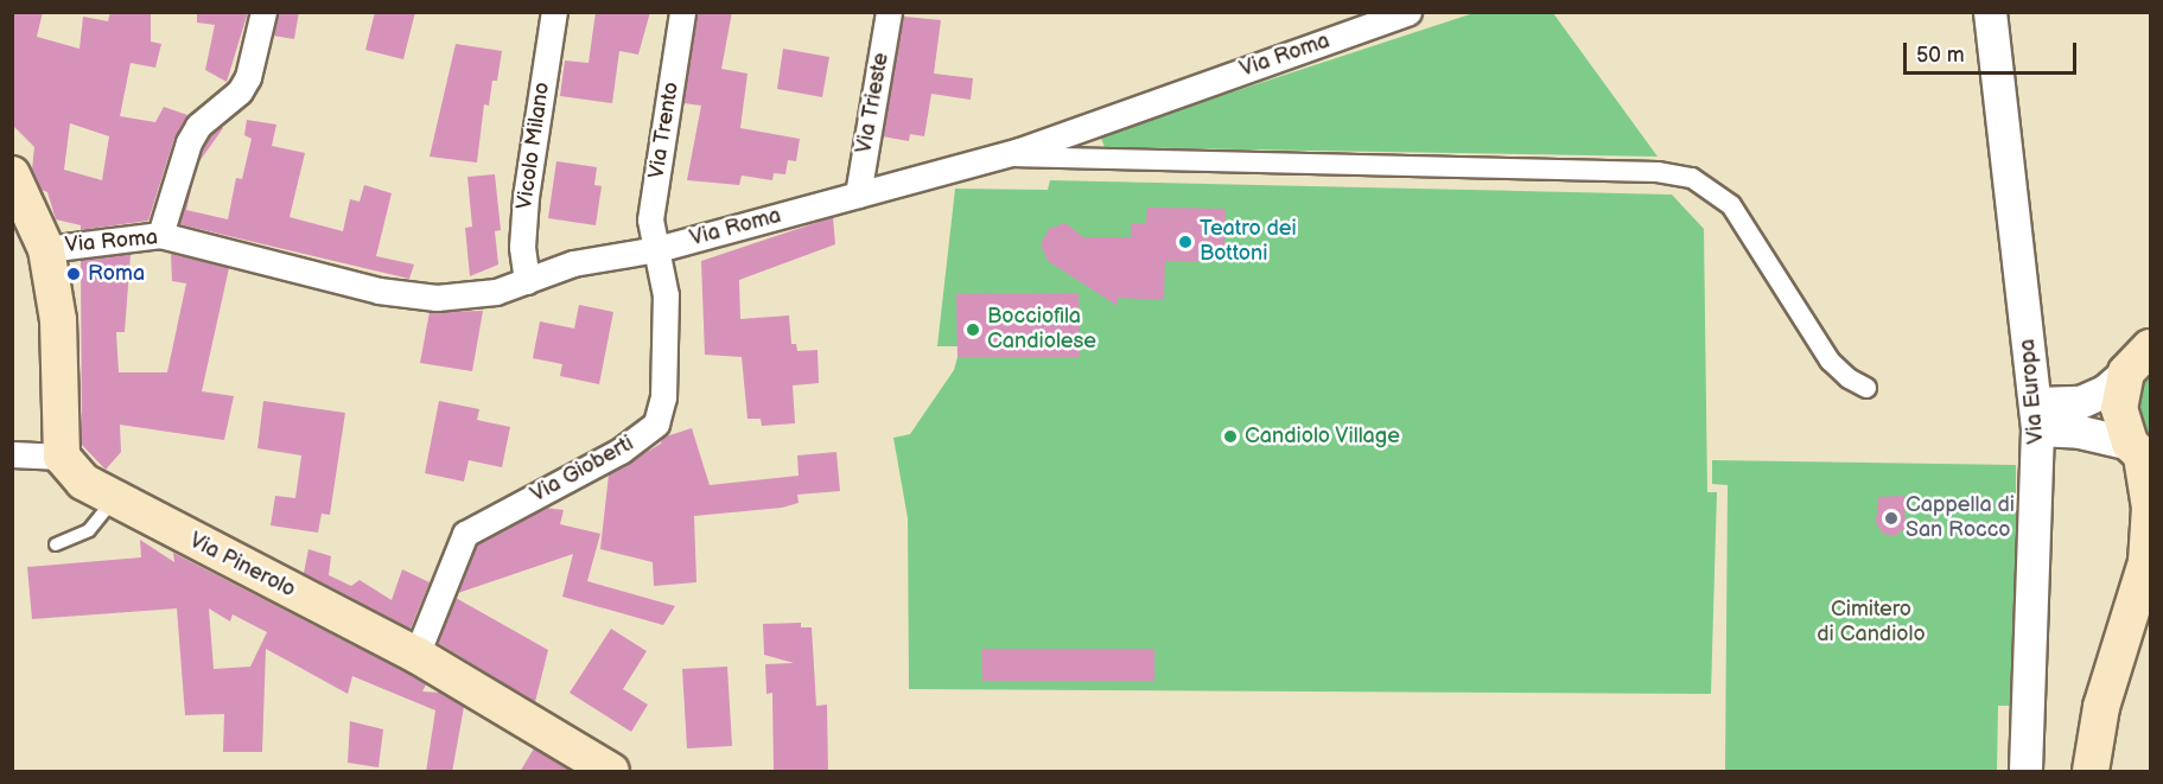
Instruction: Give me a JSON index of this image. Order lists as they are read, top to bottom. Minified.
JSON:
{"streets":{"main road":["Via Pinerolo"],"street":["Via Roma","Via Trieste","Via Trento","Vicolo Milano","Via Europa","Via Gioberti"]},"crossings":[["Via Roma","Via Trieste"],["Via Roma","Via Trento"],["Via Roma","Vicolo Milano"],["Via Roma","Via Gioberti"],["Via Trento","Via Gioberti"],["Via Gioberti","Via Pinerolo"]],"parks":["Cimitero di Candiolo"],"places":["Teatro dei Bottoni","Roma","Bocciofila Candiolese","Candiolo Village","Cappella di San Rocco"],"scale_bar":"50 m"}
